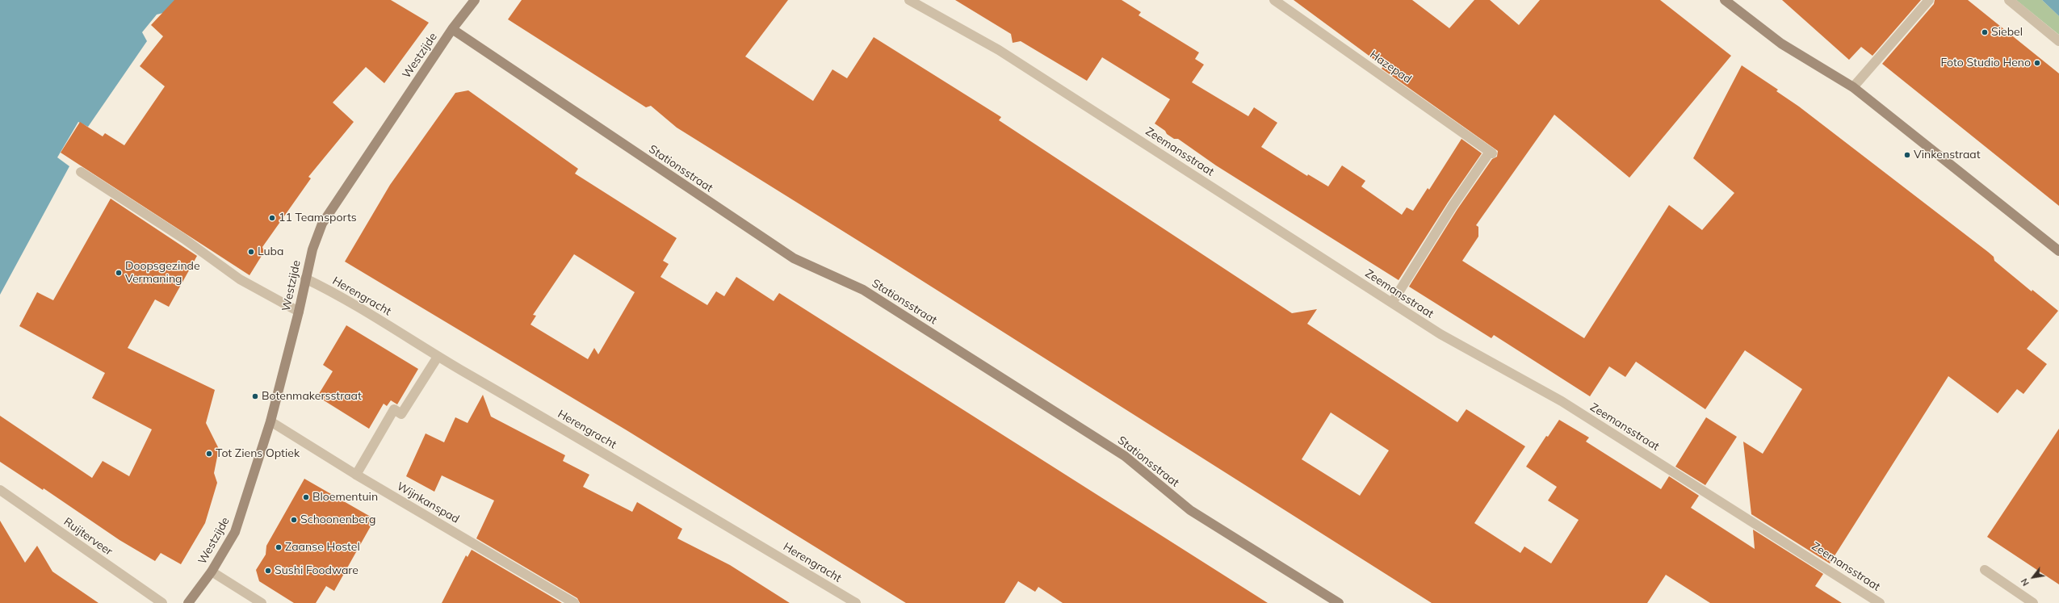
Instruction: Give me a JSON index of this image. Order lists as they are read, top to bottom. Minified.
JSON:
{"streets":{"street":["Westzijde","Hazepad","Zeemansstraat","Stationsstraat","Herengracht","Wijnkanspad","Ruijterveer"]},"crossings":[["Westzijde","Stationsstraat"],["Westzijde","Herengracht"],["Westzijde","Wijnkanspad"],["Hazepad","Zeemansstraat"]],"places":["Siebel","Foto Studio Heno","Vinkenstraat","11 Teamsports","Luba","Doopsgezinde Vermaning","Botenmakersstraat","Tot Ziens Optiek","Bloementuin","Schoonenberg","Zaanse Hostel","Sushi Foodware"],"north":"bottom left"}
